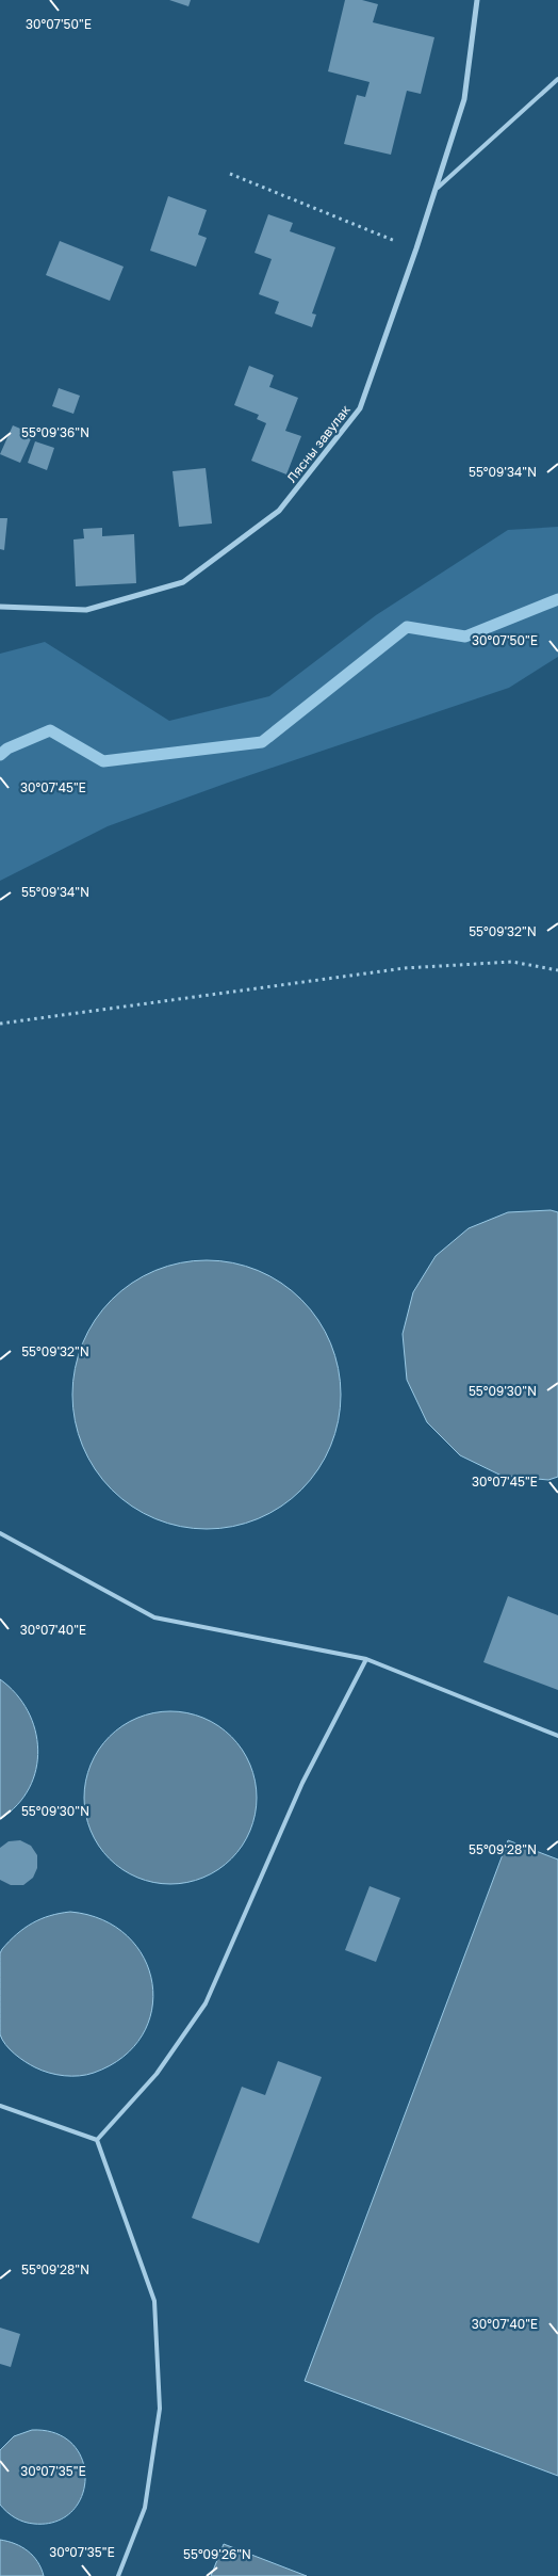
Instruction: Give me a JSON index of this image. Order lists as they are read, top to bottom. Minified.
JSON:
{"streets":{"street":["Лясны завулак"]},"coordinates":["30°07'50\"E","55°09'36\"N","55°09'34\"N","30°07'45\"E","55°09'32\"N","55°09'30\"N","30°07'40\"E","55°09'28\"N","30°07'35\"E","55°09'26\"N"]}
